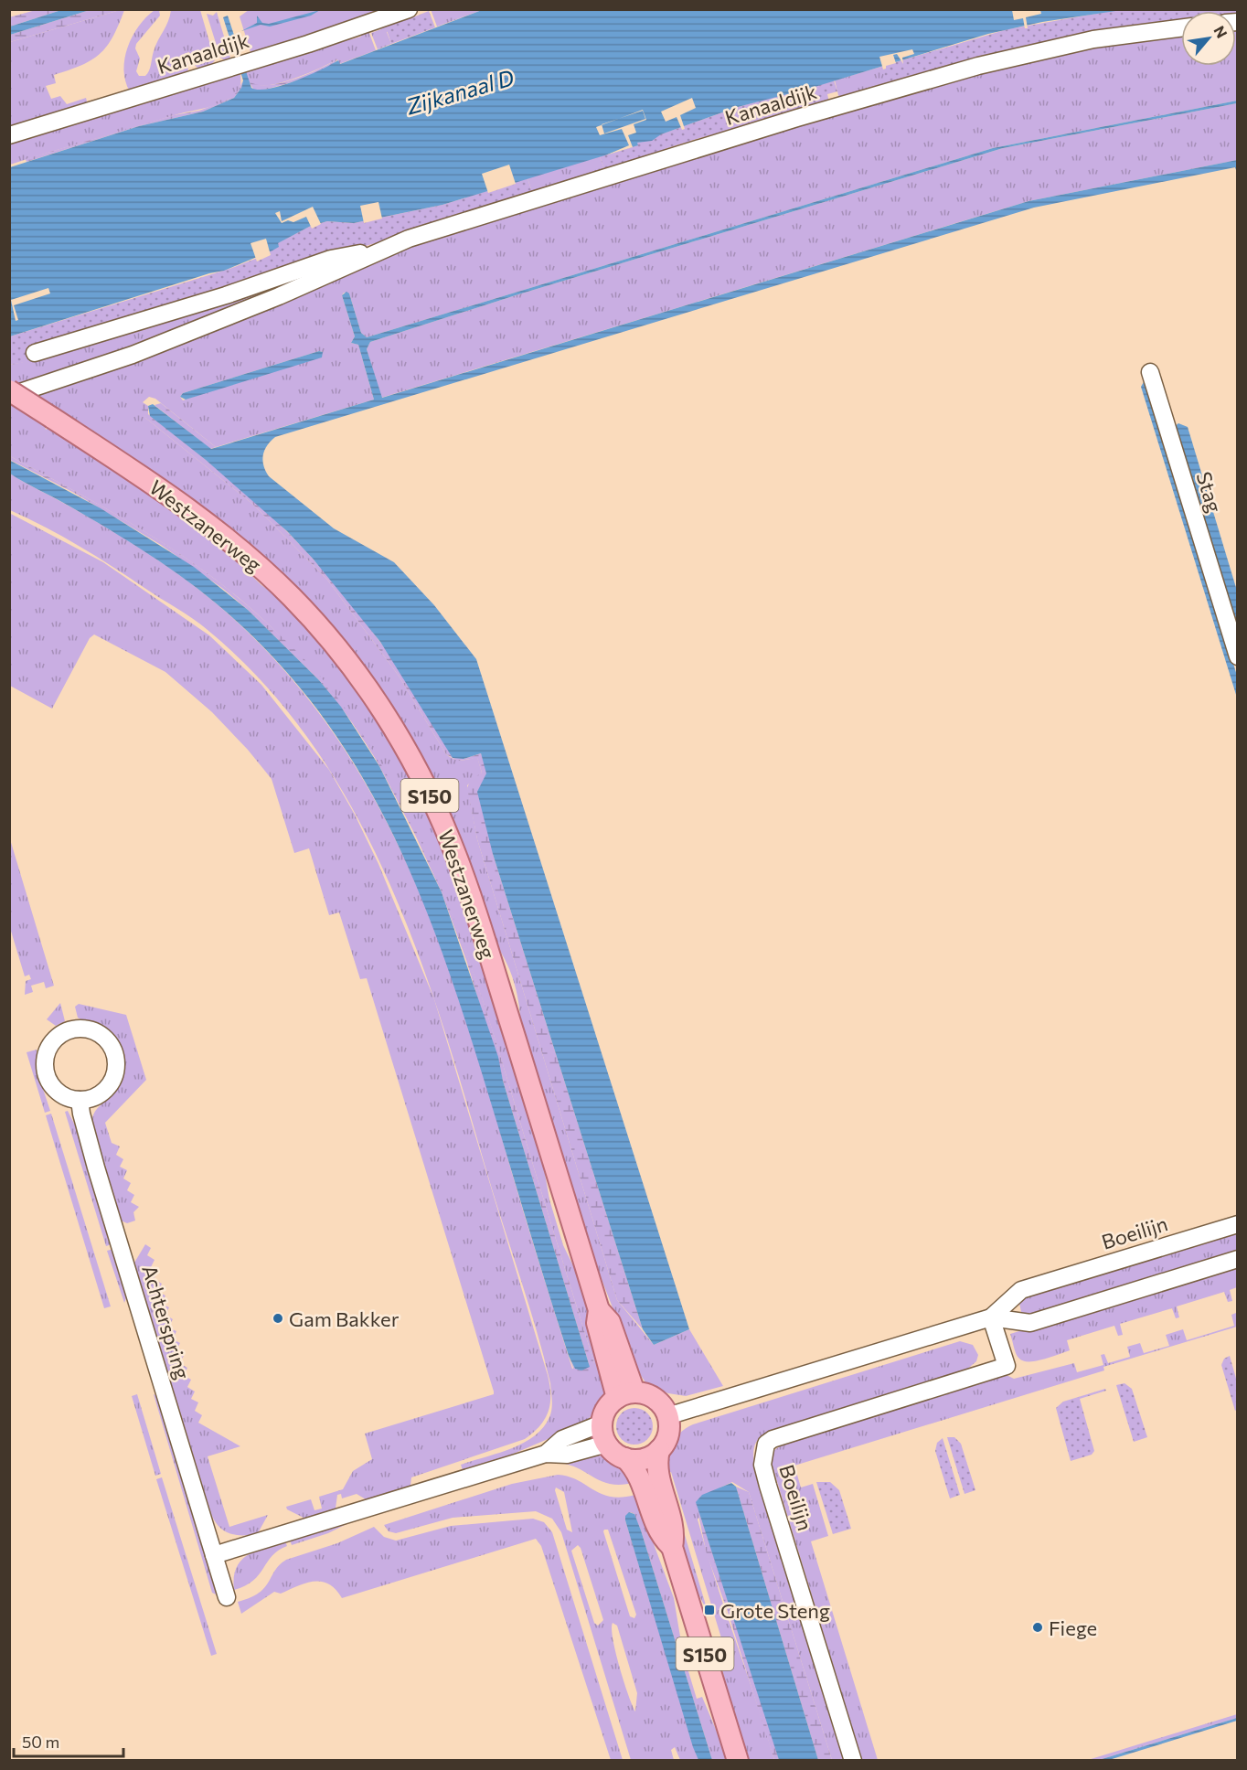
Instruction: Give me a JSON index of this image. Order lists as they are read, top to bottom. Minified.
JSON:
{"streets":{"main road":["Westzanerweg","S150"],"street":["Kanaaldijk","Stag","Boeilijn","Achterspring"]},"crossings":[["Westzanerweg","S150"],["Westzanerweg","Boeilijn"],["S150","Boeilijn"]],"water":["Zijkanaal D"],"places":{"other":["Gam Bakker","Fiege"],"transit":["Grote Steng"]},"scale_bar":"50 m","north":"top right"}
